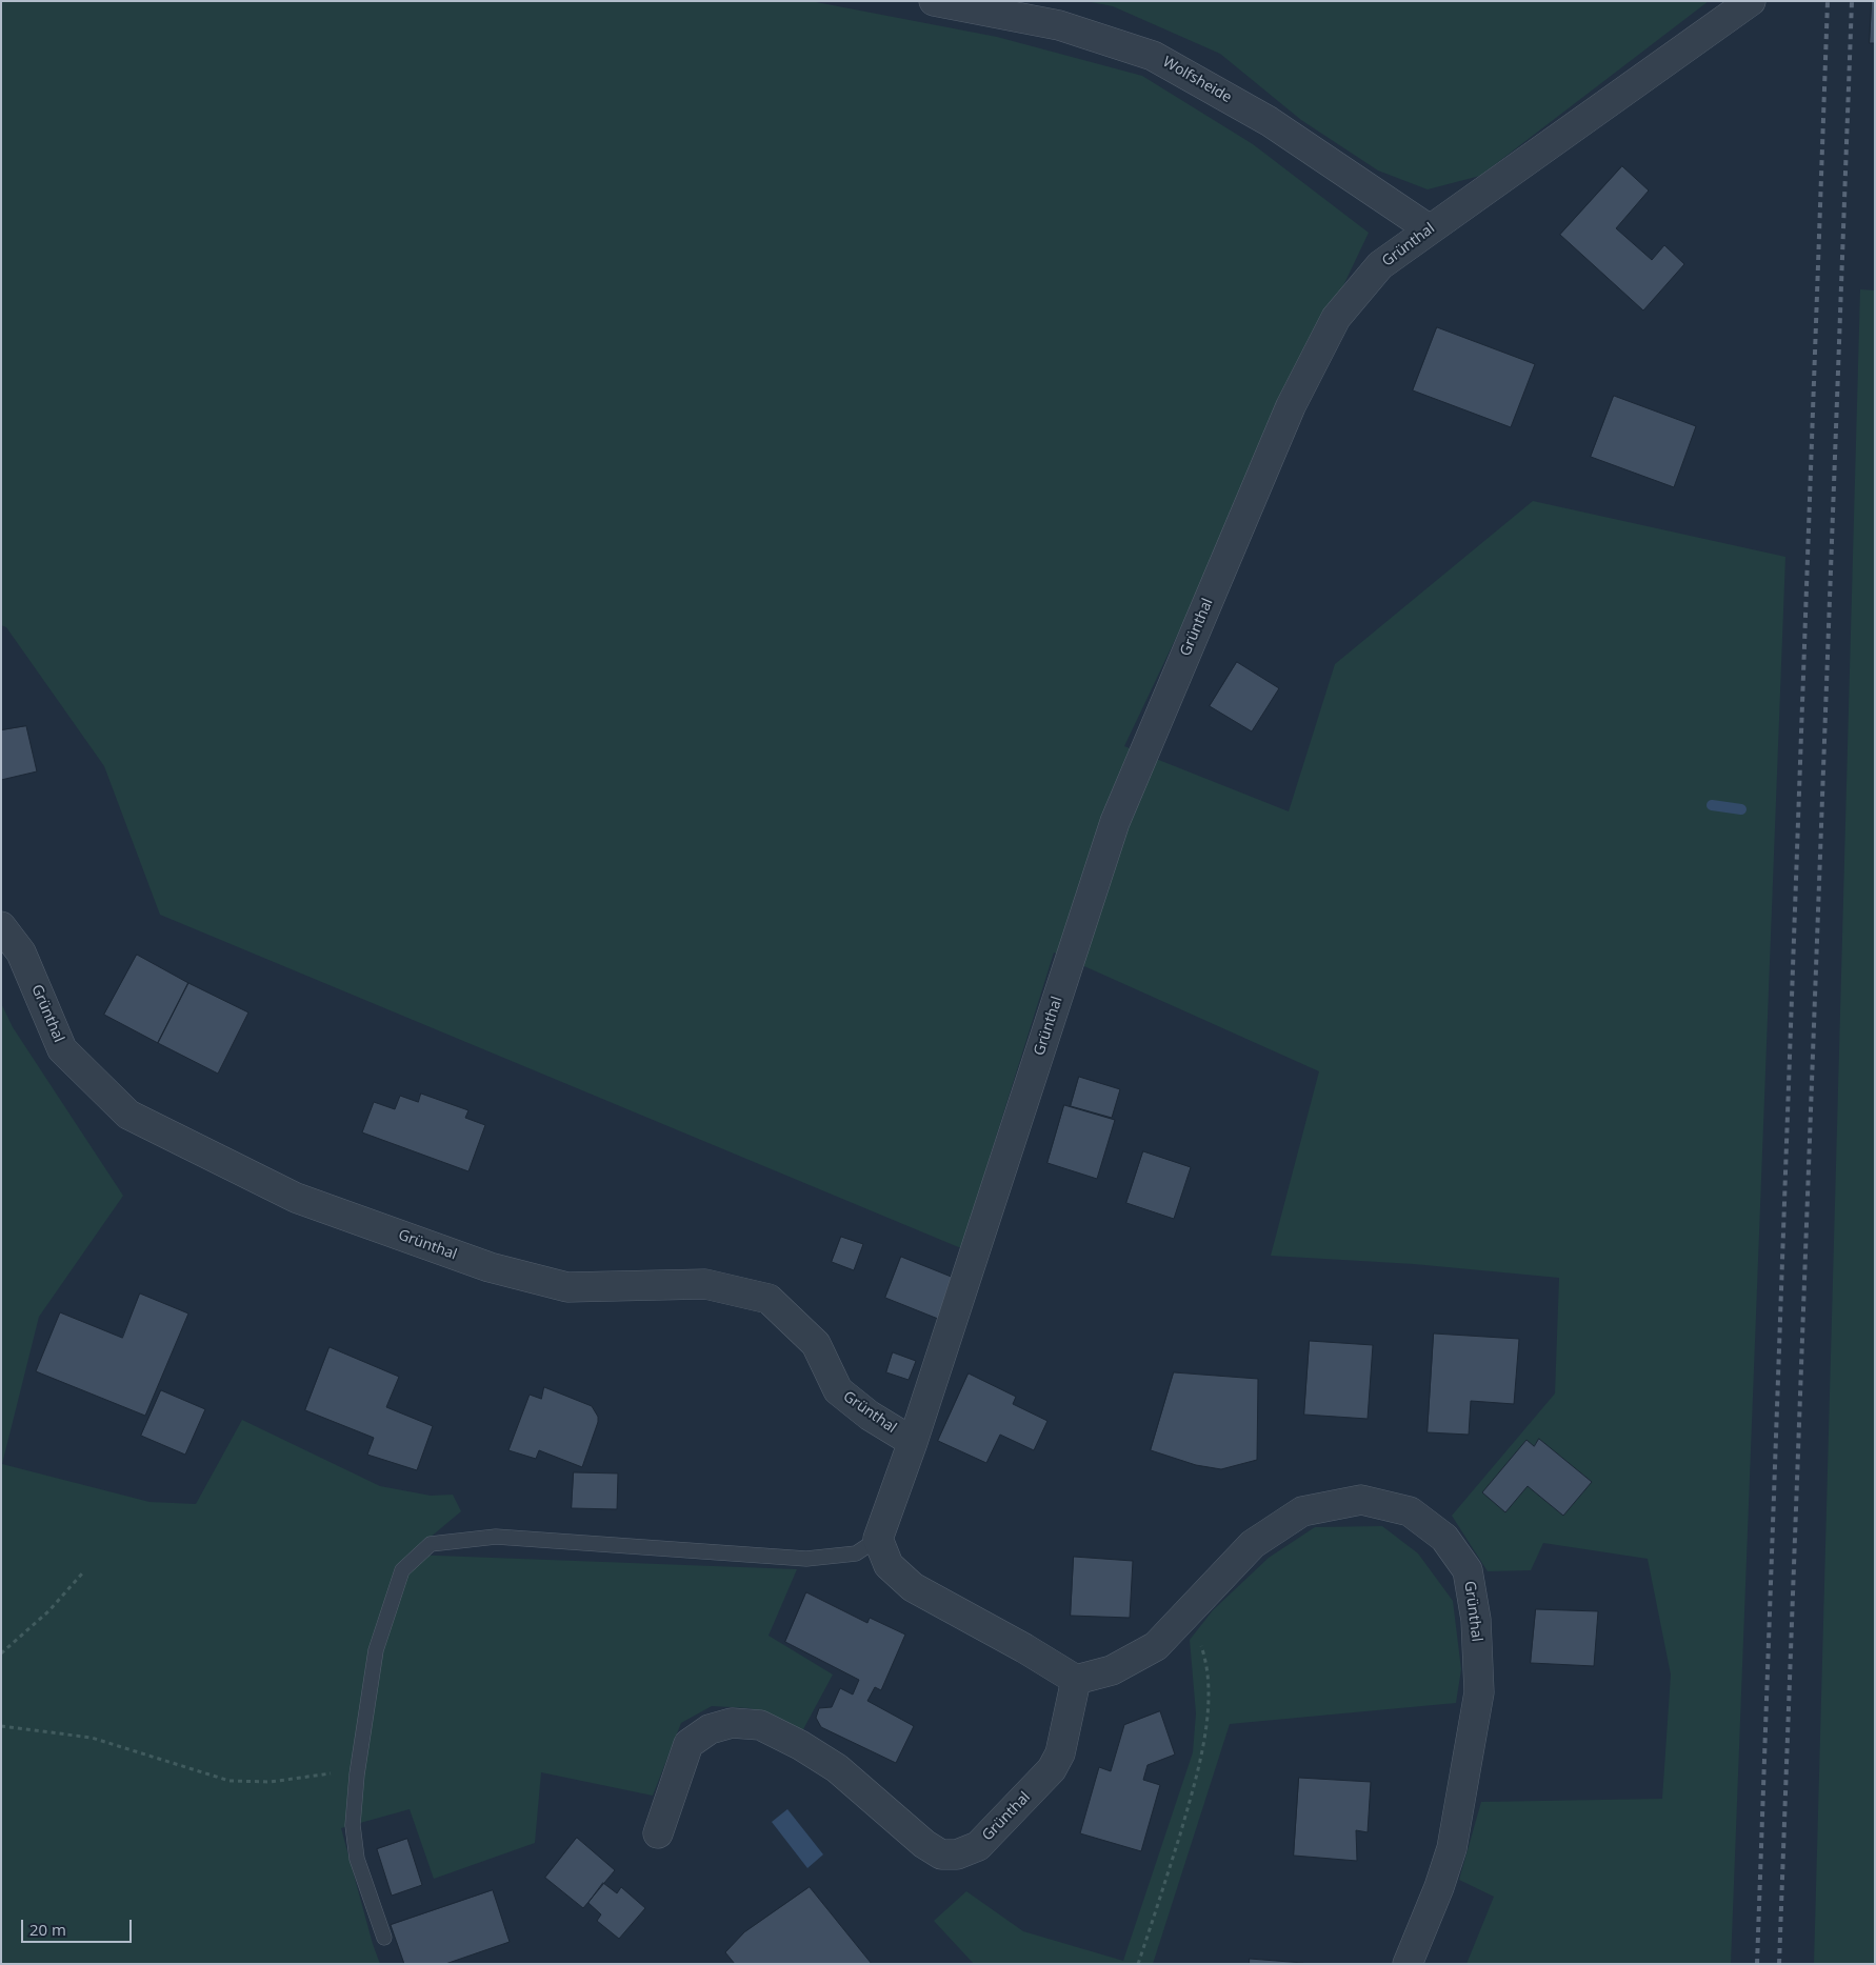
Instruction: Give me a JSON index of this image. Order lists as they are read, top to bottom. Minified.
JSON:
{"streets":{"street":["Wolfsheide","Grünthal"]},"crossings":[["Wolfsheide","Grünthal"]],"scale_bar":"20 m"}
